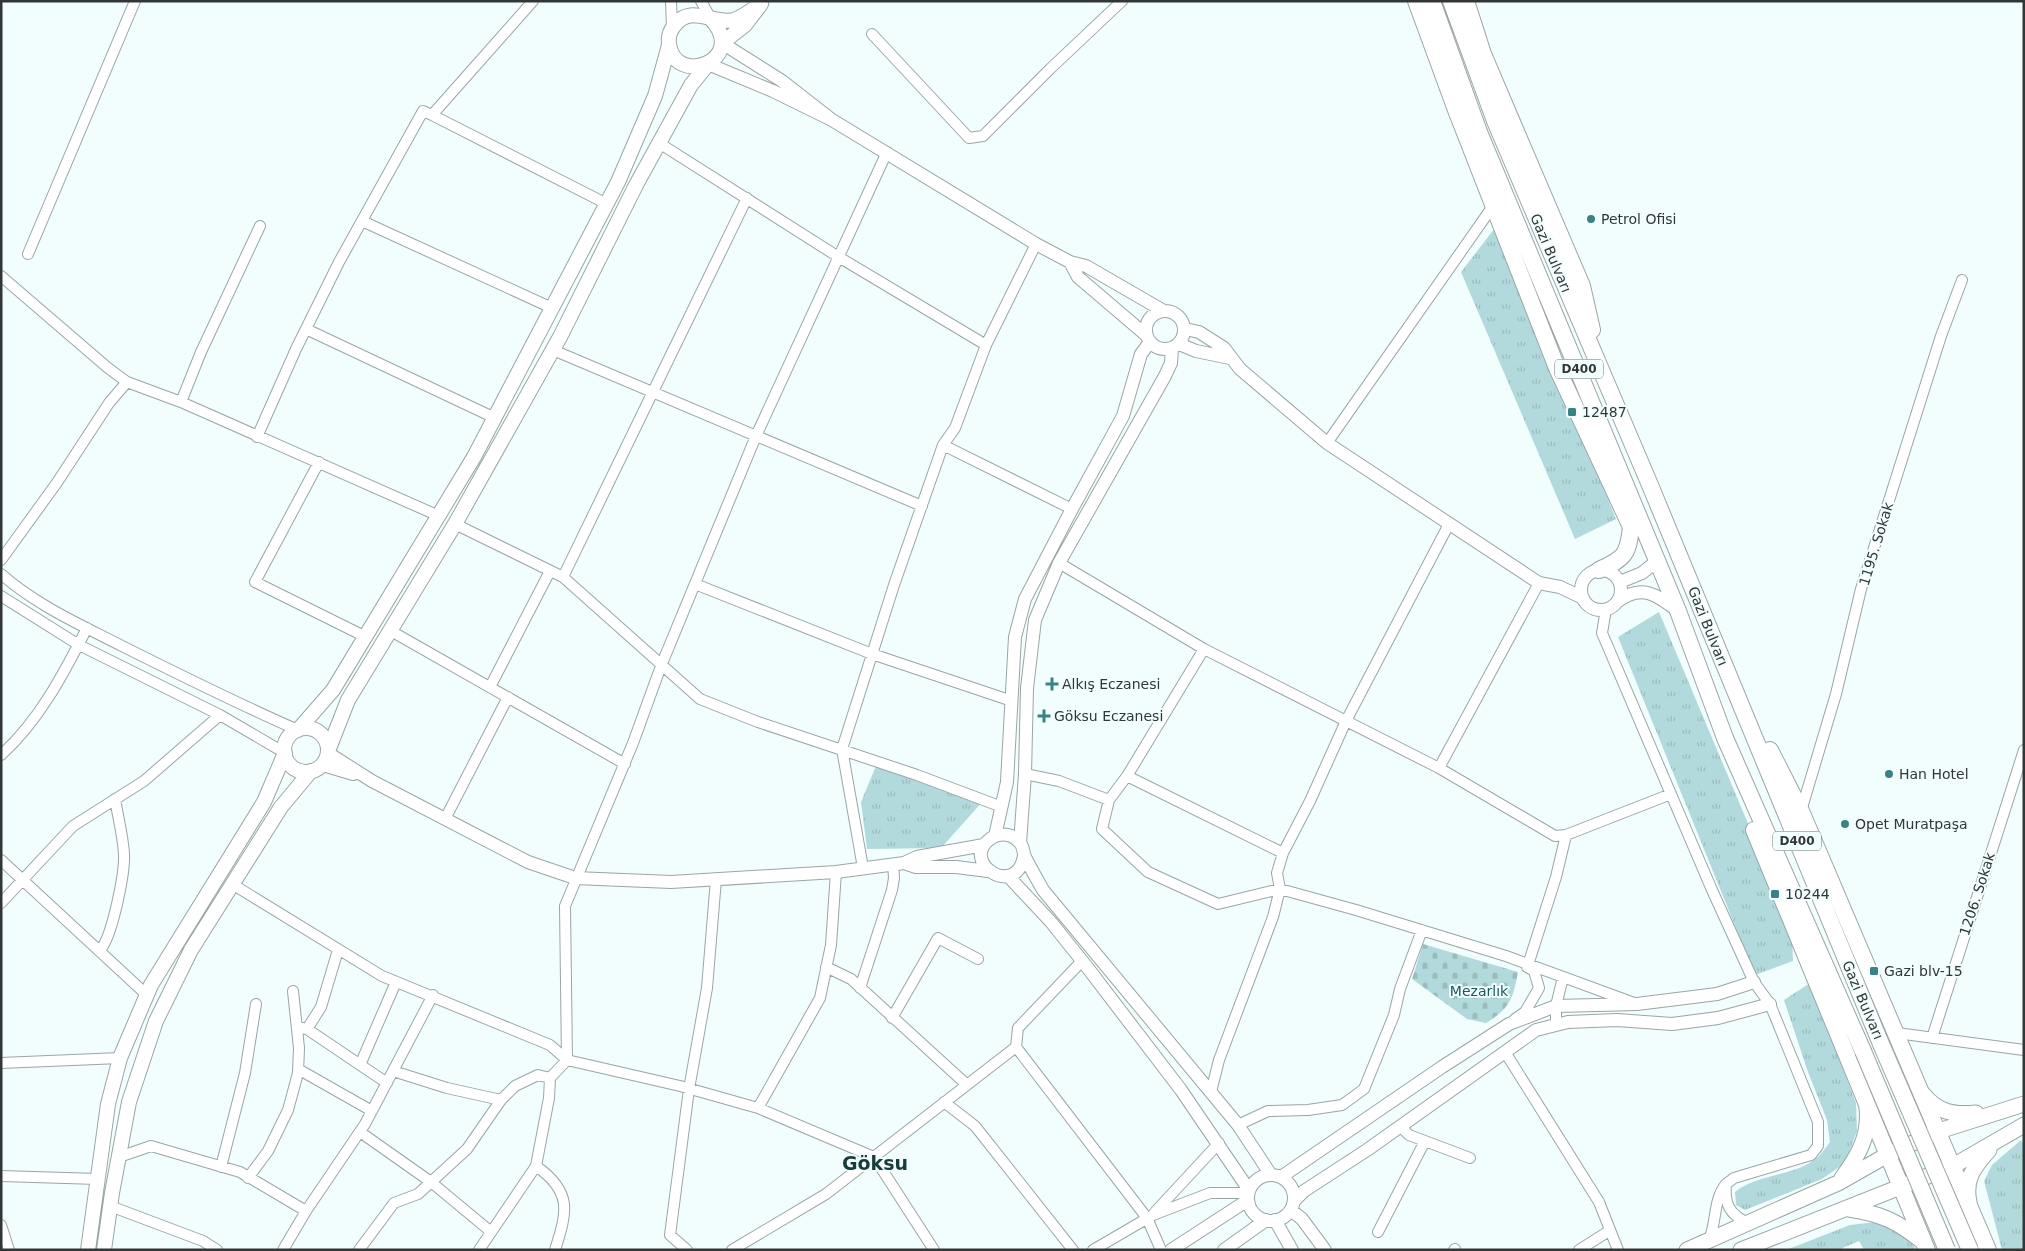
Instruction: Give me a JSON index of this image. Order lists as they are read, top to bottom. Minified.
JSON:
{"streets":{"highway":["Gazi Bulvarı","D400"],"street":["1195. Sokak","1206. Sokak"]},"districts":["Göksu"],"parks":["Mezarlık"],"places":{"other":["Petrol Ofisi","Han Hotel","Opet Muratpaşa"],"transit":["12487","10244","Gazi blv-15"],"health":["Alkış Eczanesi","Göksu Eczanesi"]}}
